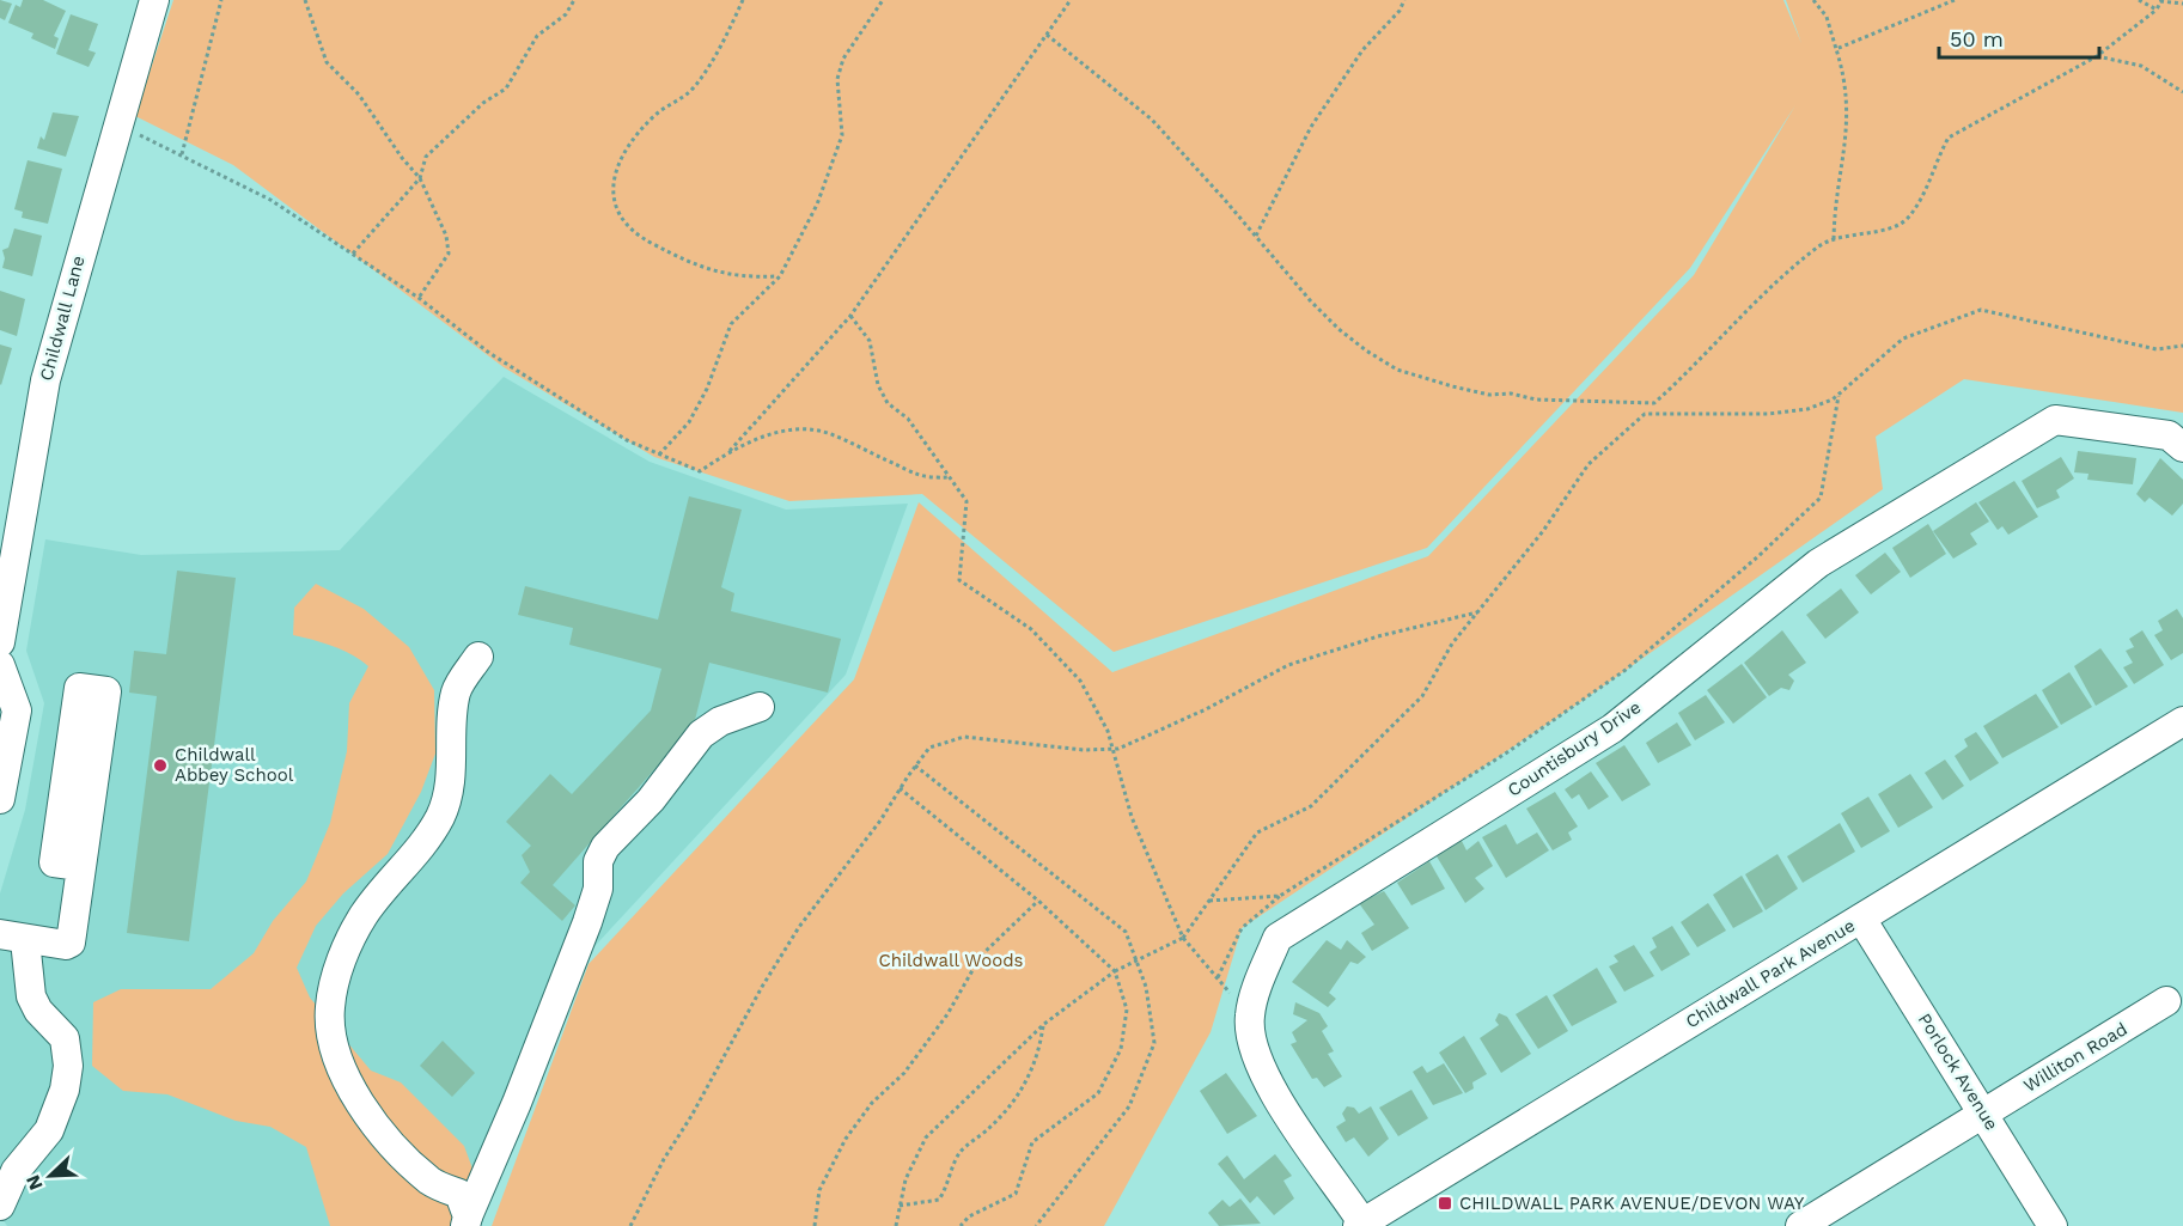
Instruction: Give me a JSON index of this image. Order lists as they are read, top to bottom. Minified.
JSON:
{"streets":{"street":["Childwall Lane","Countisbury Drive","Childwall Park Avenue","Williton Road","Porlock Avenue"]},"crossings":[["Countisbury Drive","Childwall Park Avenue"],["Childwall Park Avenue","Porlock Avenue"],["Williton Road","Porlock Avenue"]],"parks":["Childwall Woods"],"places":{"other":["Childwall Abbey School"],"transit":["CHILDWALL PARK AVENUE/DEVON WAY"]},"scale_bar":"50 m","north":"bottom left"}
